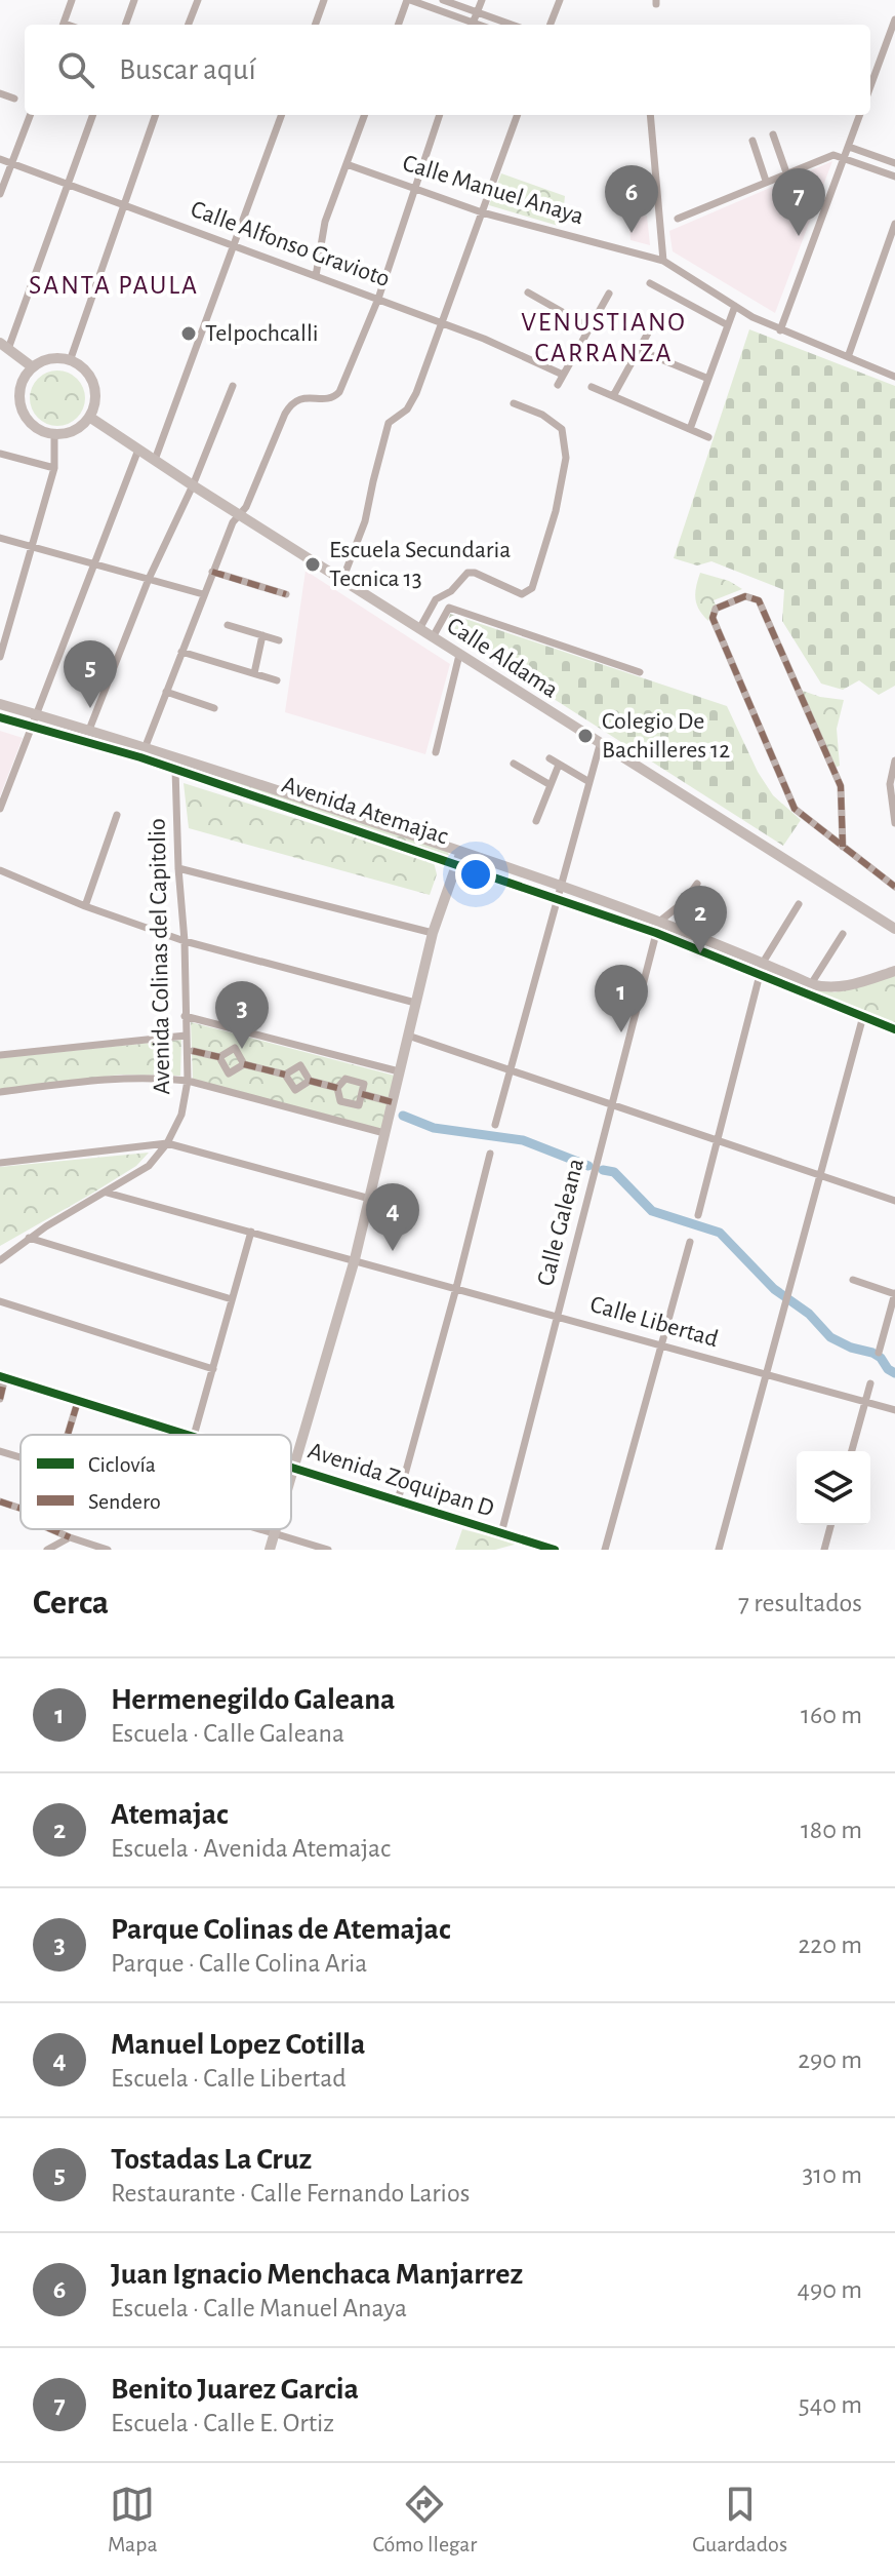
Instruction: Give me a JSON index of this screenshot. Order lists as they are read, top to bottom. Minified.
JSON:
{"streets":{"street":["Calle Manuel Anaya","Calle Alfonso Gravioto","Calle Aldama","Avenida Atemajac","Avenida Colinas del Capitolio","Calle Galeana","Calle Libertad","Avenida Zoquipan D"]},"crossings":[["Avenida Atemajac","Avenida Colinas del Capitolio"],["Avenida Atemajac","Calle Galeana"],["Avenida Colinas del Capitolio","Calle Libertad"],["Calle Galeana","Calle Libertad"],["Calle Galeana","Avenida Zoquipan D"]],"districts":["SANTA PAULA","VENUSTIANO CARRANZA"],"places":["Telpochcalli","Escuela Secundaria Tecnica 13","Colegio De Bachilleres 12"],"legend":["Ciclovía","Sendero"],"page":{"search":"Buscar aquí","pins":["6","7","5","2","1","3","4"],"heading":["Cerca","7 resultados"],"list":[{"mark":"1","name":"Hermenegildo Galeana","note":"Escuela · Calle Galeana","value":"160 m"},{"mark":"2","name":"Atemajac","note":"Escuela · Avenida Atemajac","value":"180 m"},{"mark":"3","name":"Parque Colinas de Atemajac","note":"Parque · Calle Colina Aria","value":"220 m"},{"mark":"4","name":"Manuel Lopez Cotilla","note":"Escuela · Calle Libertad","value":"290 m"},{"mark":"5","name":"Tostadas La Cruz","note":"Restaurante · Calle Fernando Larios","value":"310 m"},{"mark":"6","name":"Juan Ignacio Menchaca Manjarrez","note":"Escuela · Calle Manuel Anaya","value":"490 m"},{"mark":"7","name":"Benito Juarez Garcia","note":"Escuela · Calle E. Ortiz","value":"540 m"}],"nav":["Mapa","Cómo llegar","Guardados"]}}
